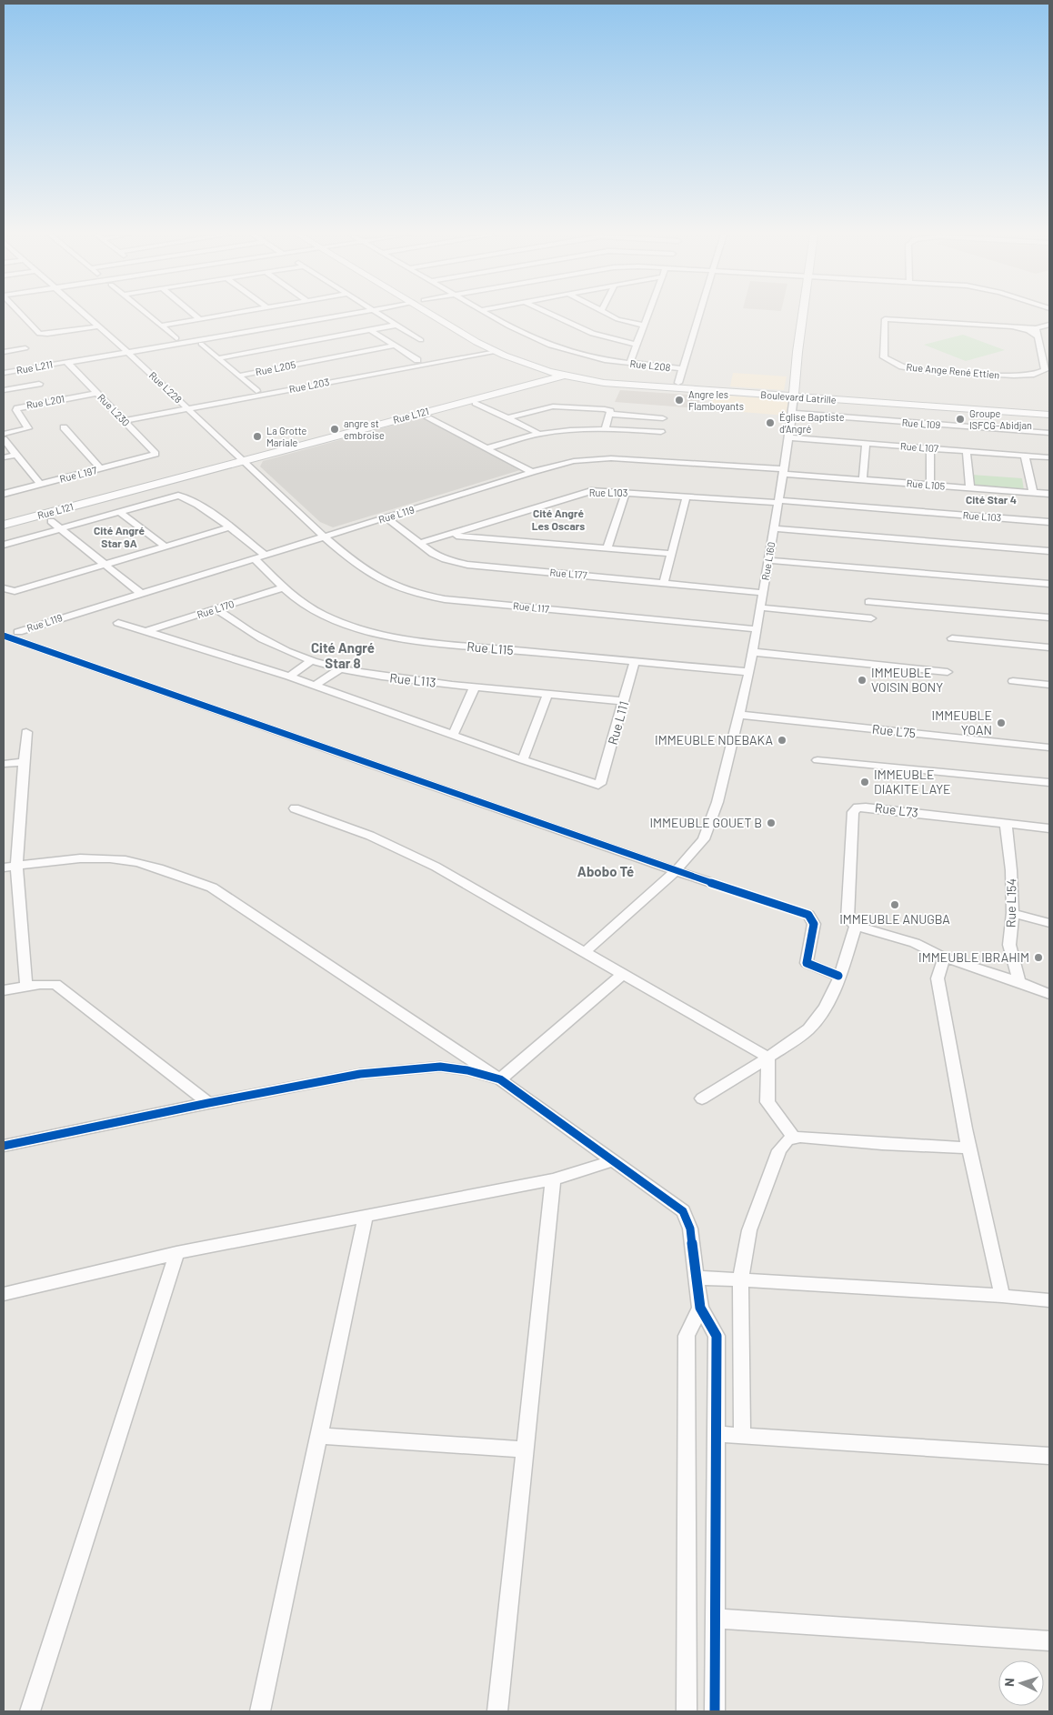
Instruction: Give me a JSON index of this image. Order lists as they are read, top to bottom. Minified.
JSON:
{"streets":{"main road":["Boulevard Latrille","Rue L121","Rue L160"],"street":["Rue L208","Rue L211","Rue L205","Rue Ange René Ettien","Rue L203","Rue L228","Rue L201","Rue L230","Rue L109","Rue L107","Rue L197","Rue L105","Rue L103","Rue L119","Rue L177","Rue L117","Rue L170","Rue L115","Rue L113","Rue L111","Rue L75","Rue L73","Rue L154"]},"crossings":[["Rue L211","Rue L228"],["Rue L211","Rue L230"],["Rue L203","Rue L228"],["Rue L203","Boulevard Latrille"],["Rue L203","Rue L230"],["Rue L228","Rue L121"],["Rue L228","Rue L119"],["Rue L228","Rue L117"],["Boulevard Latrille","Rue L121"],["Boulevard Latrille","Rue L160"],["Rue L201","Rue L230"],["Rue L230","Rue L197"],["Rue L109","Rue L160"],["Rue L107","Rue L160"],["Rue L105","Rue L119"],["Rue L103","Rue L160"],["Rue L103","Rue L177"],["Rue L119","Rue L160"],["Rue L119","Rue L177"],["Rue L119","Rue L117"],["Rue L119","Rue L115"],["Rue L160","Rue L177"],["Rue L160","Rue L117"],["Rue L160","Rue L115"],["Rue L160","Rue L75"],["Rue L170","Rue L115"],["Rue L170","Rue L113"],["Rue L115","Rue L111"],["Rue L113","Rue L111"],["Rue L73","Rue L154"]],"districts":["Cité Star 4","Cité Angré Les Oscars","Cité Angré Star 9A","Cité Angré Star 8","Abobo Té"],"places":["Angre les Flamboyants","Groupe ISFCG-Abidjan","Église Baptiste d’Angré","angre st embroise","La Grotte Mariale","IMMEUBLE VOISIN BONY","IMMEUBLE YOAN","IMMEUBLE NDEBAKA","IMMEUBLE DIAKITE LAYE","IMMEUBLE GOUET B","IMMEUBLE ANUGBA","IMMEUBLE IBRAHIM"],"north":"left"}
